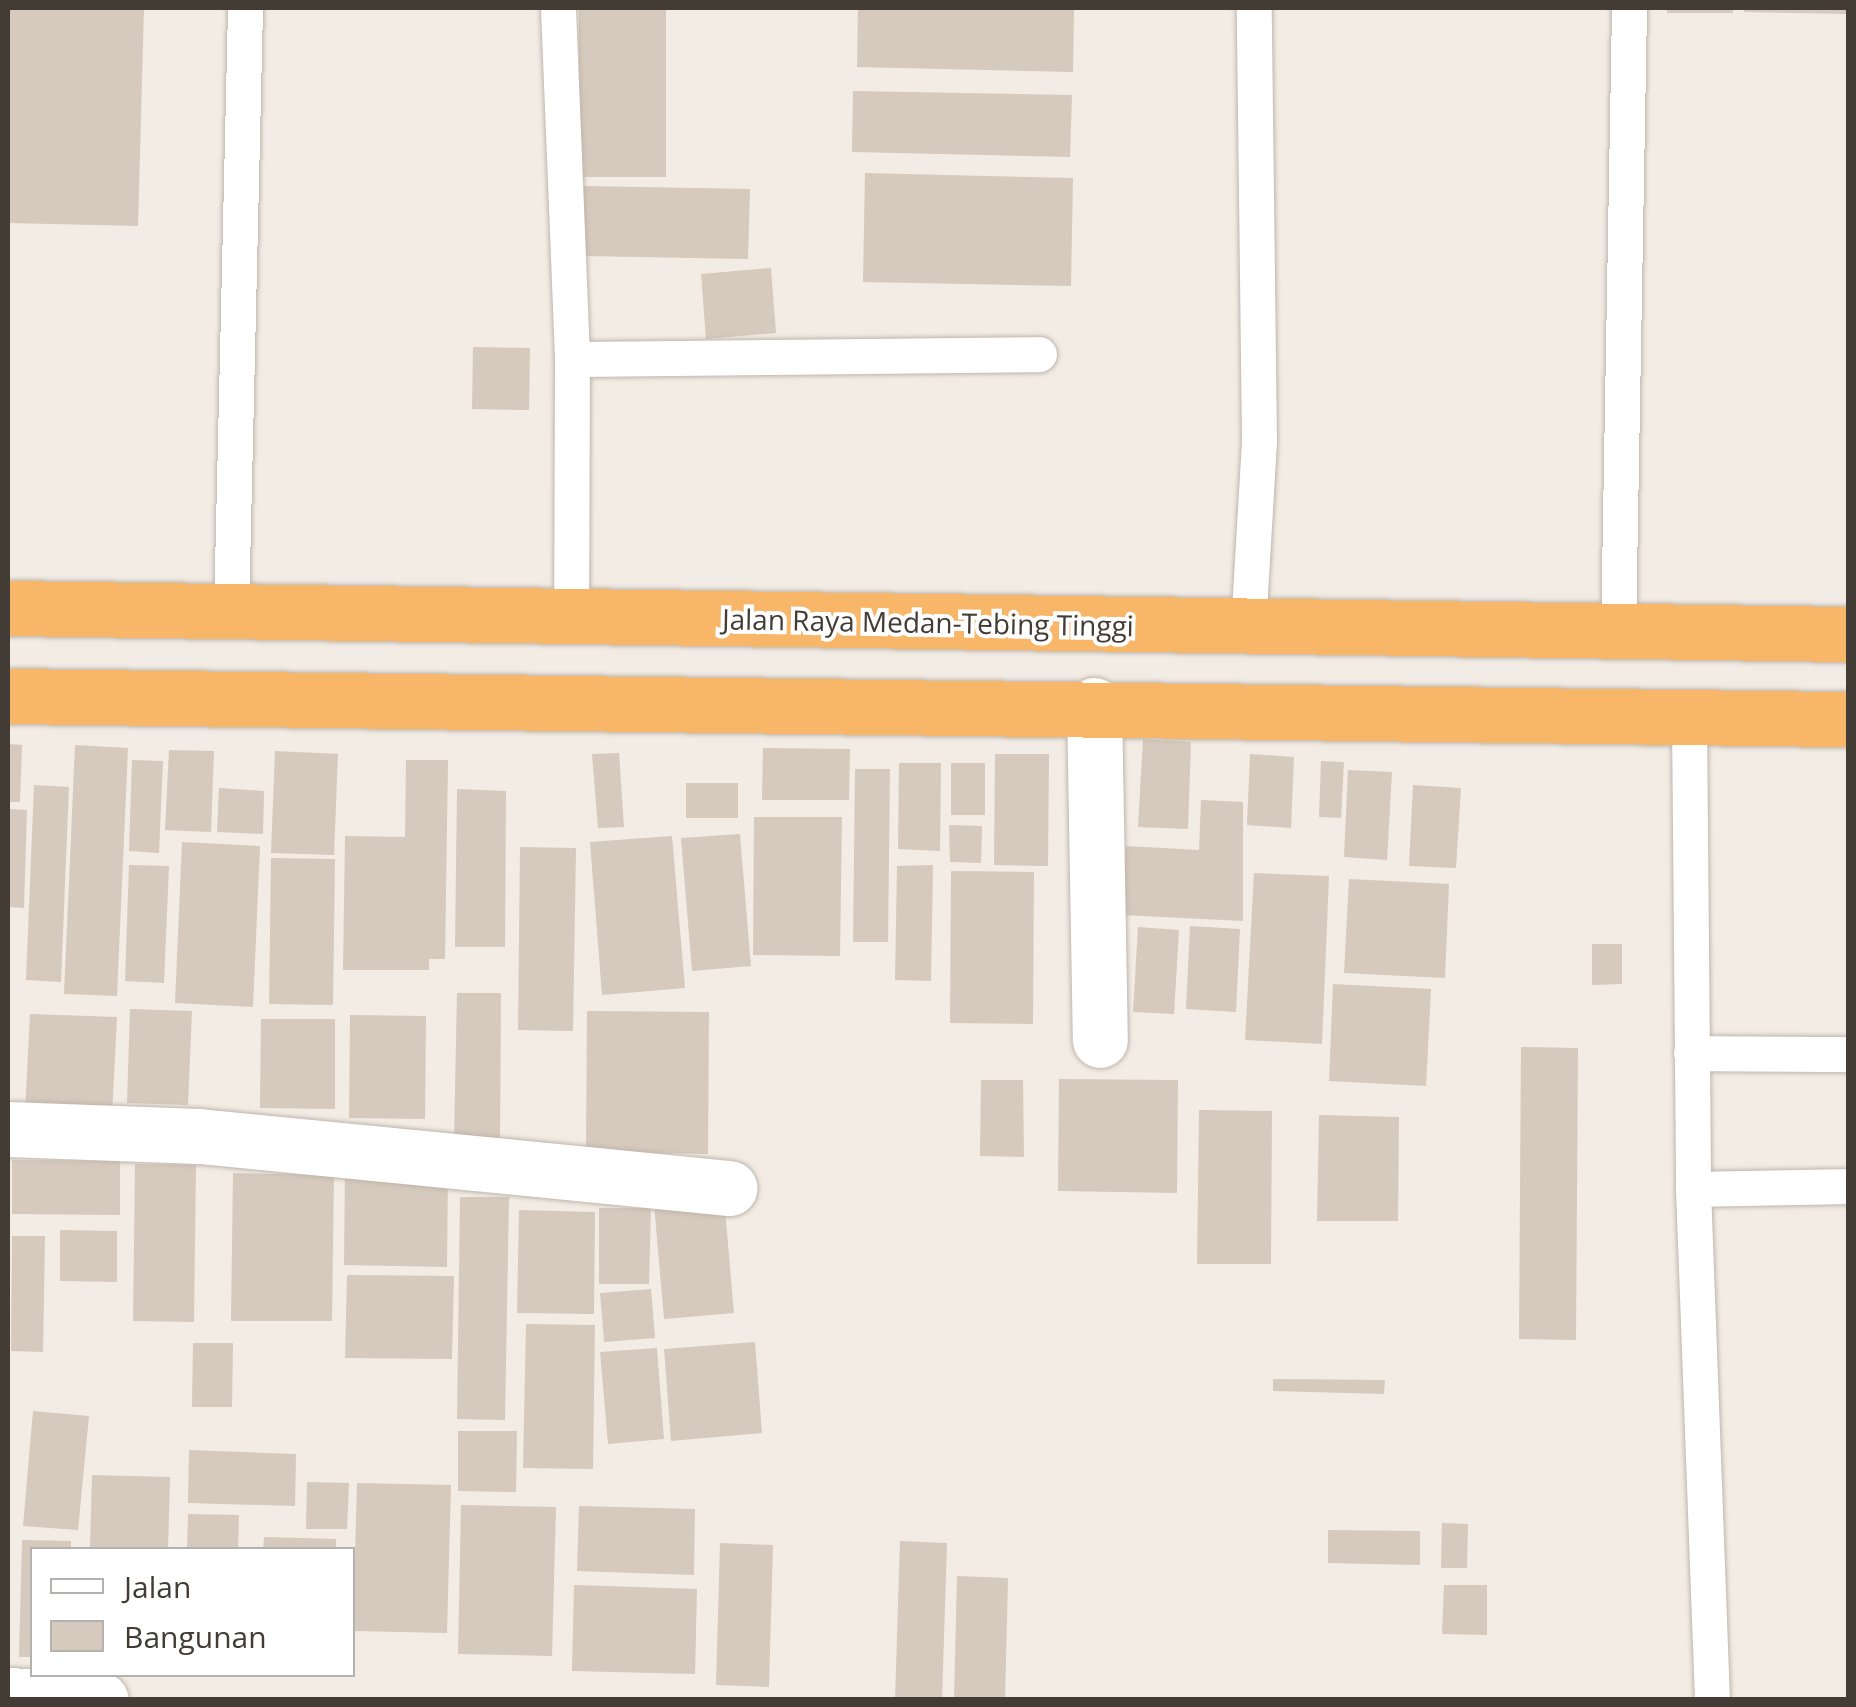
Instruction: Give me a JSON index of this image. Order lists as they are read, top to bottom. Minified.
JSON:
{"streets":{"highway":["Jalan Raya Medan-Tebing Tinggi"]},"legend":["Jalan","Bangunan"]}
